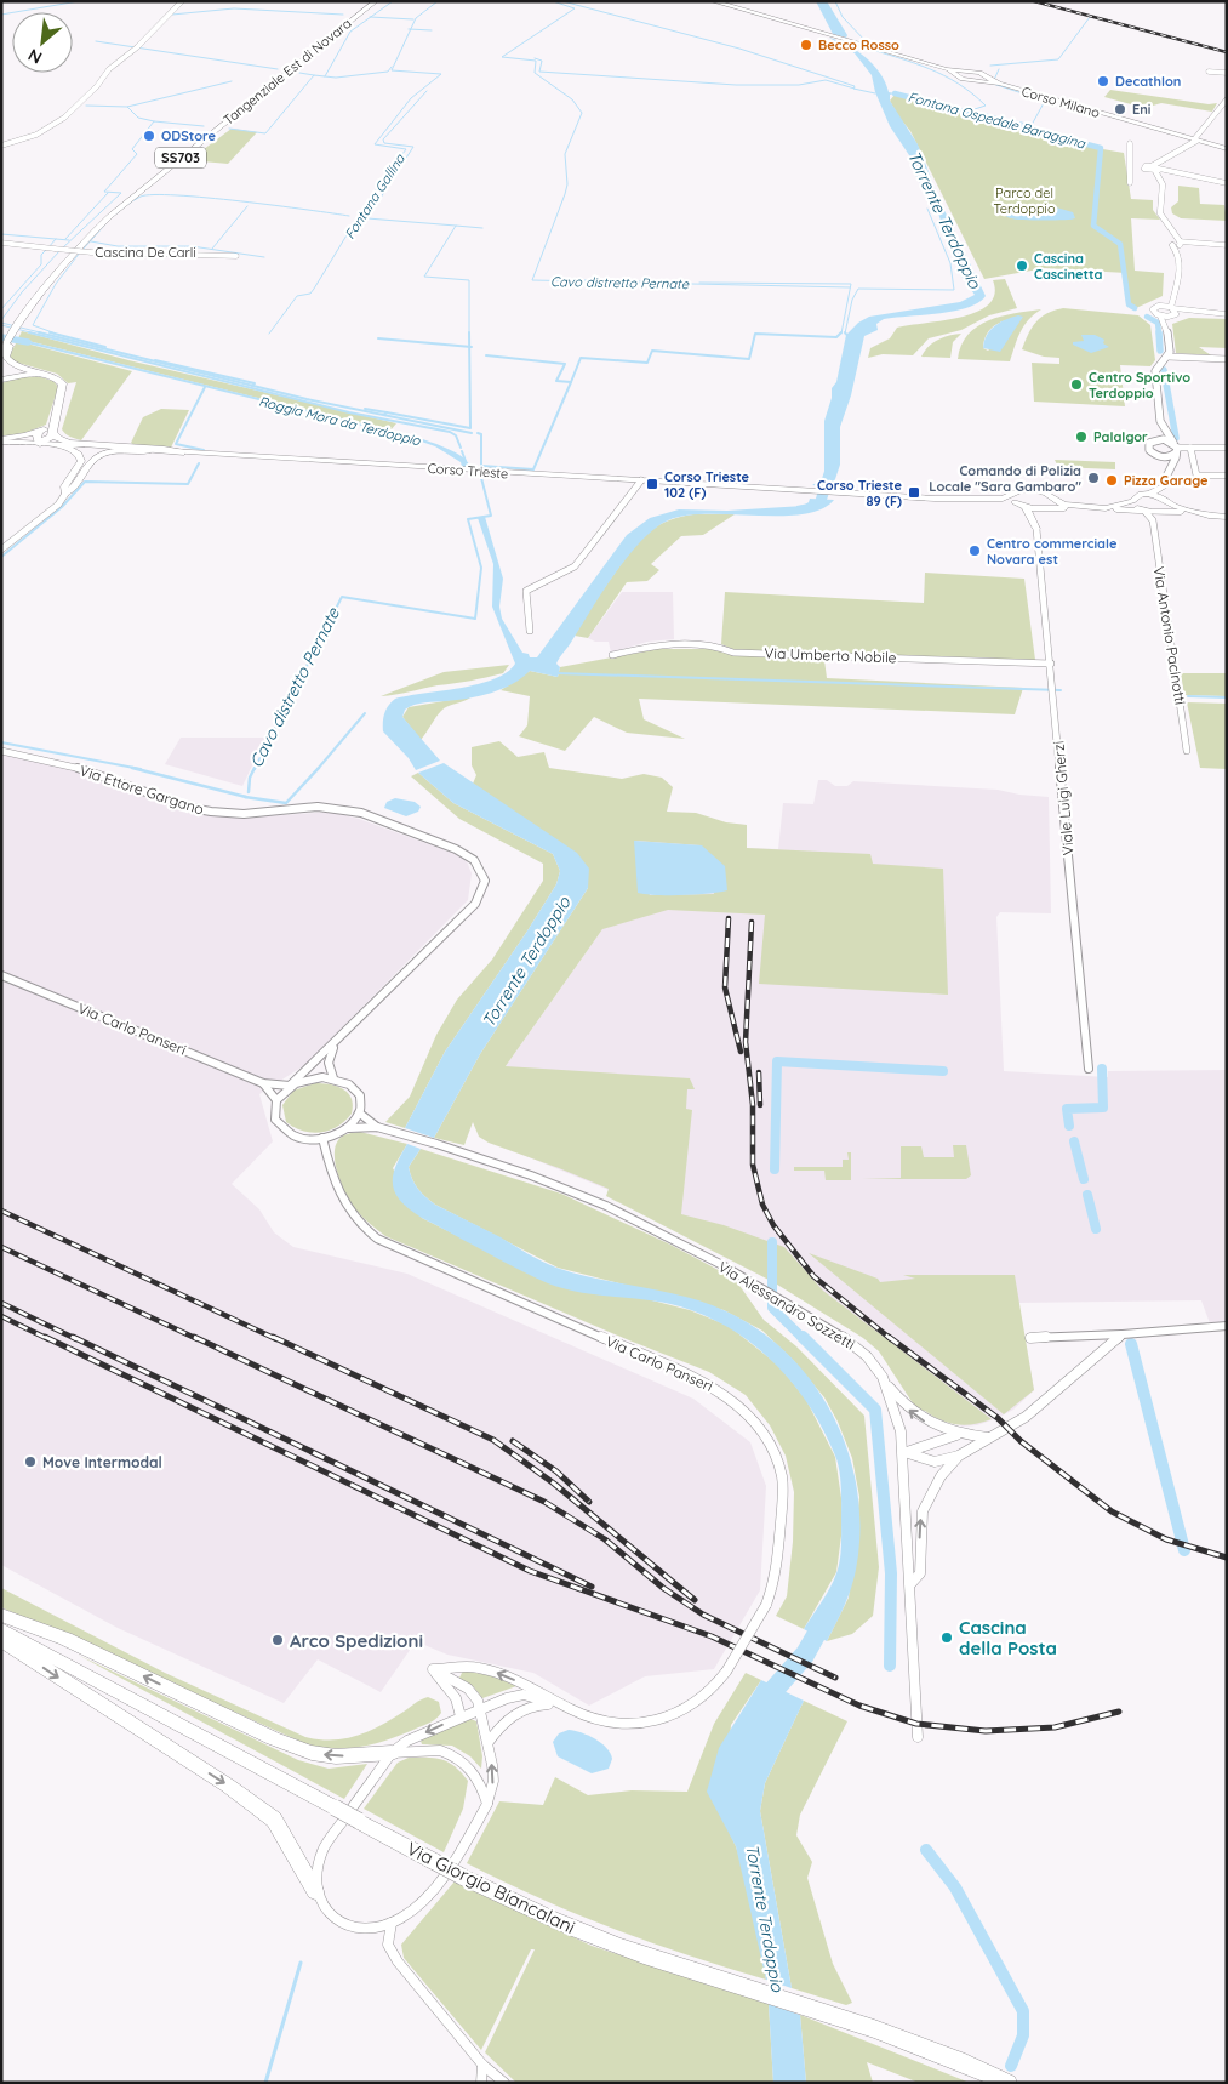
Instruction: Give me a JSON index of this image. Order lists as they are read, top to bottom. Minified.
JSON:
{"streets":{"main road":["Tangenziale Est di Novara","Corso Milano","SS703","Corso Trieste","Via Giorgio Biancalani"],"street":["Cascina De Carli","Via Antonio Pacinotti","Via Umberto Nobile","Via Ettore Gargano","Viale Luigi Gherzi","Via Carlo Panseri","Via Alessandro Sozzetti"]},"crossings":[["Tangenziale Est di Novara","SS703"],["Via Umberto Nobile","Viale Luigi Gherzi"],["Via Ettore Gargano","Via Carlo Panseri"],["Via Ettore Gargano","Via Alessandro Sozzetti"],["Via Carlo Panseri","Via Alessandro Sozzetti"]],"water":["Fontana Ospedale Baraggina","Fontana Gallina","Torrente Terdoppio","Cavo distretto Pernate","Roggia Mora da Terdoppio"],"parks":["Parco del Terdoppio"],"places":{"other":["Becco Rosso","Decathlon","Eni","ODStore","Cascina Cascinetta","Centro Sportivo Terdoppio","PalaIgor","Comando di Polizia Locale \"Sara Gambaro\"","Pizza Garage","Centro commerciale Novara est","Move Intermodal","Cascina della Posta","Arco Spedizioni"],"transit":["Corso Trieste 102 (F)","Corso Trieste 89 (F)"]},"north":"bottom left"}
